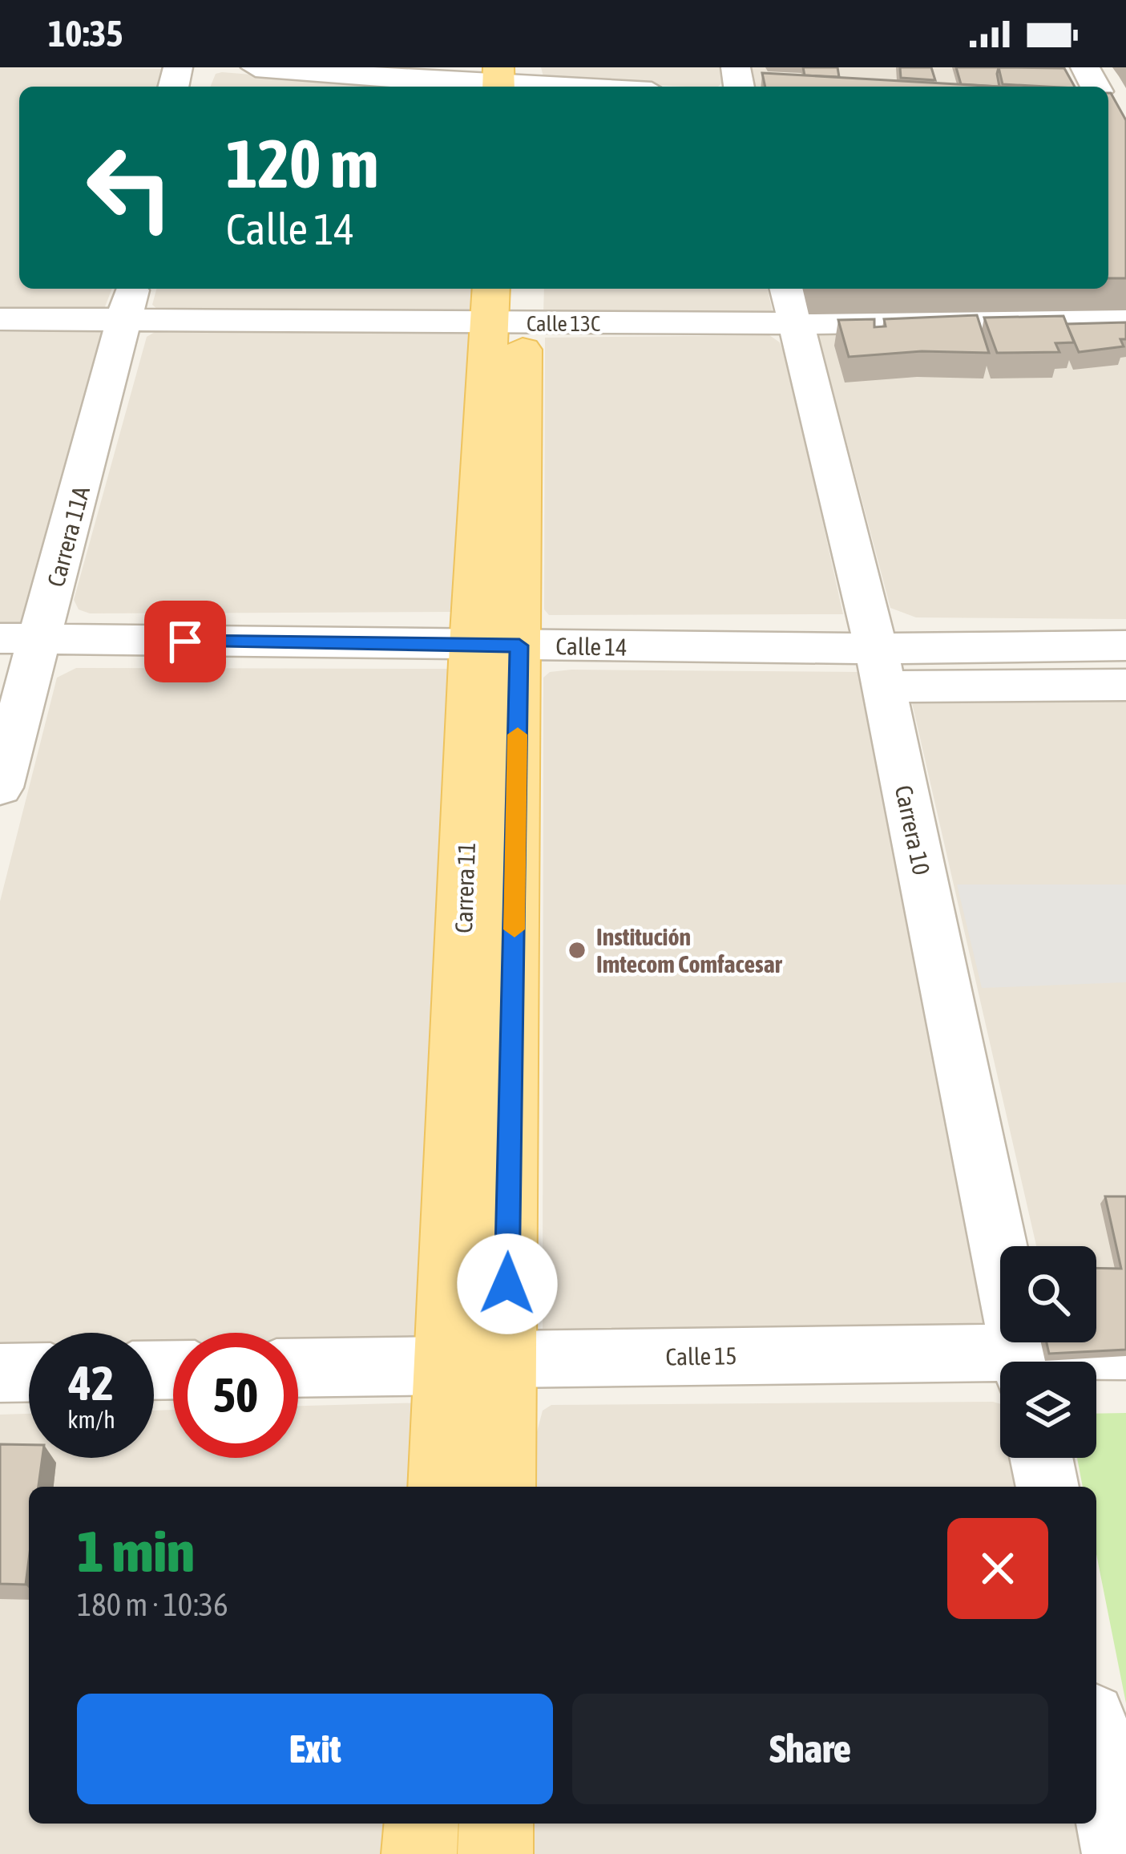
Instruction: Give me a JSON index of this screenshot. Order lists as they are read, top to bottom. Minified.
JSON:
{"streets":{"main road":["Carrera 11"],"street":["Calle 13C","Carrera 11A","Calle 14","Carrera 10","Calle 15"]},"crossings":[["Calle 13C","Carrera 11A"],["Calle 13C","Carrera 10"],["Calle 13C","Carrera 11"],["Carrera 11A","Calle 14"],["Calle 14","Carrera 10"],["Calle 14","Carrera 11"],["Carrera 11","Calle 15"]],"places":["Institución Imtecom Comfacesar"],"page":{"status":"10:35","turn":["120 m","Calle 14"],"speed":"42 km/h","limit":"50","heading":["1 min","180 m · 10:36"],"buttons":["Exit","Share"]}}
